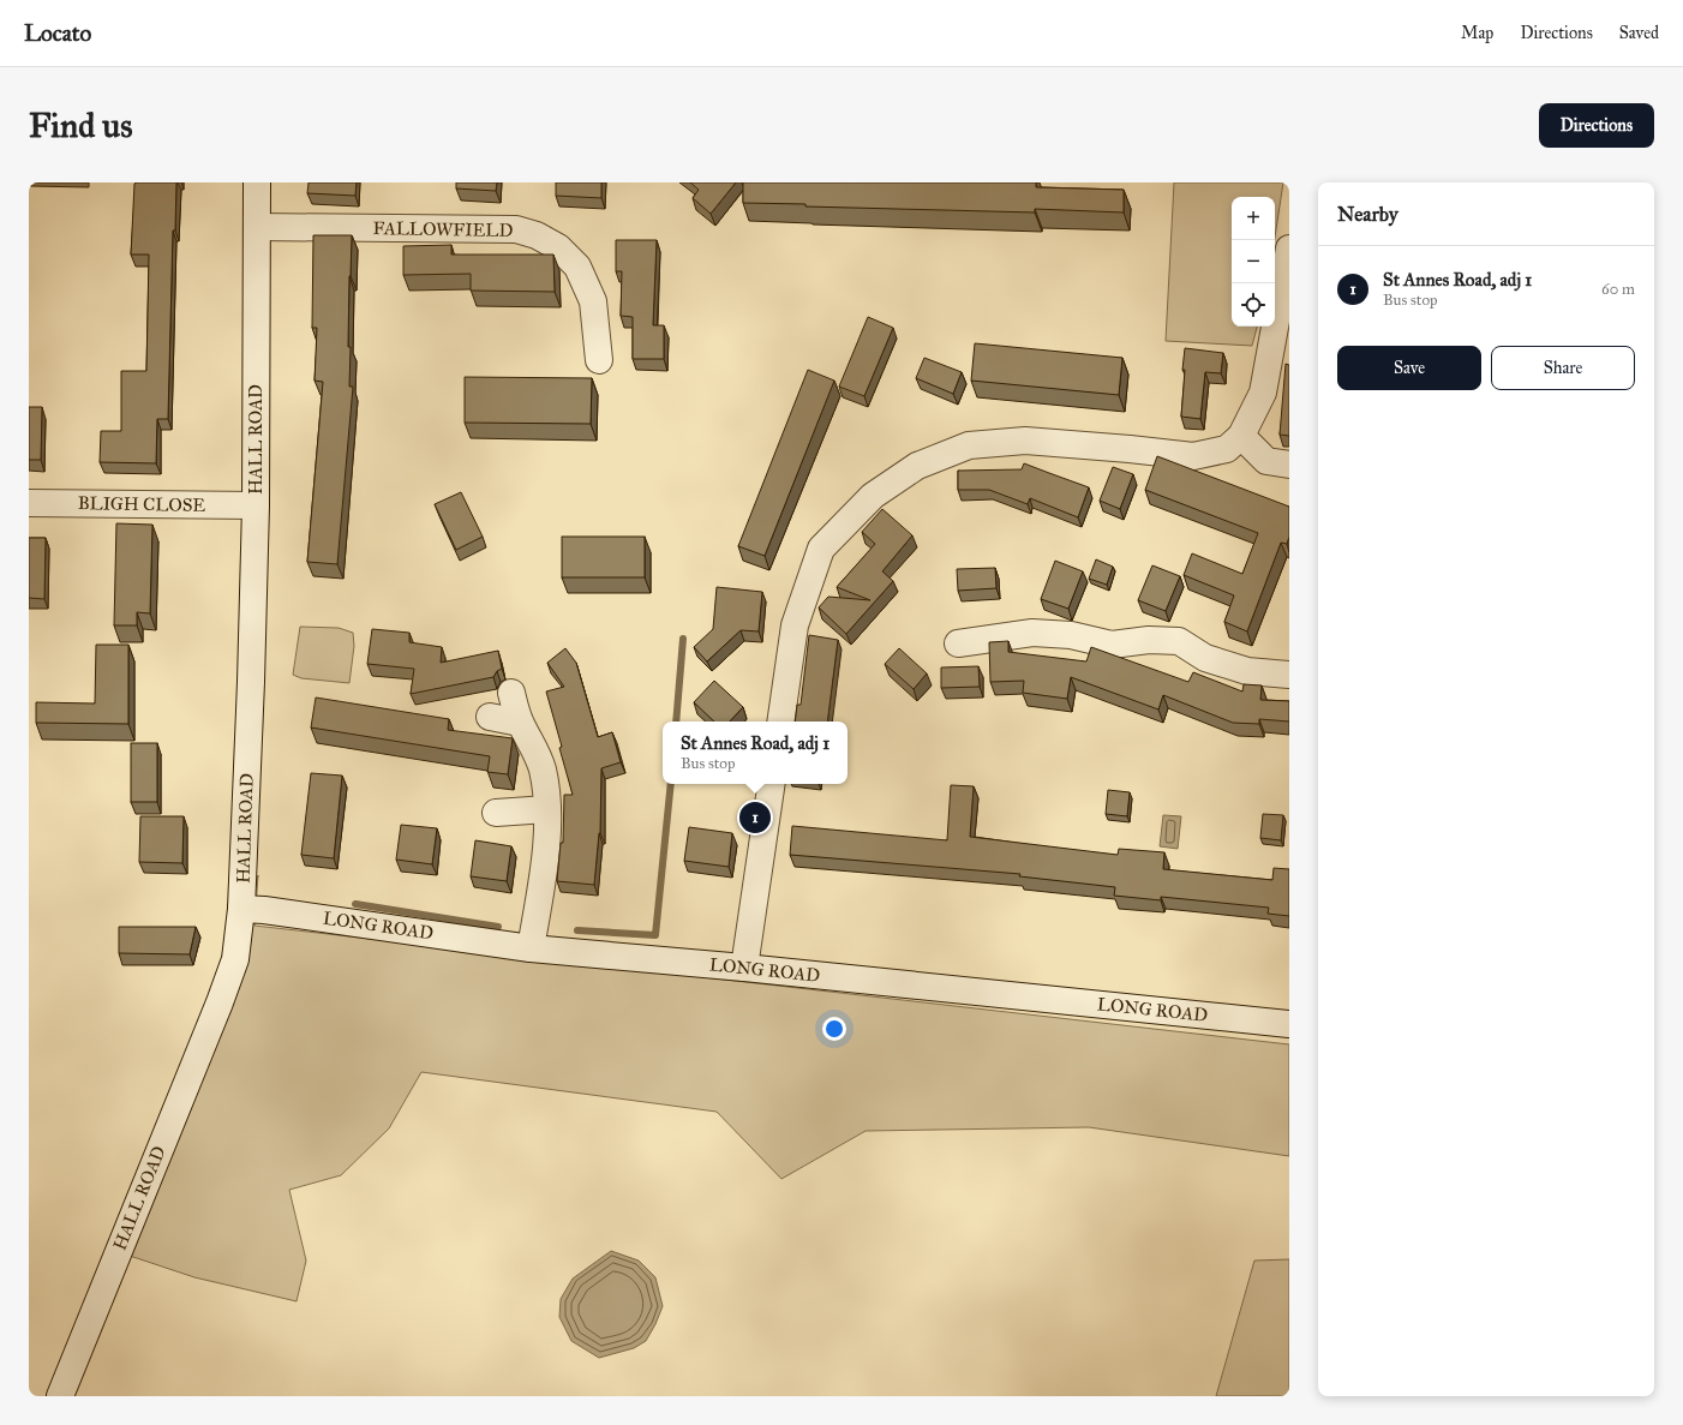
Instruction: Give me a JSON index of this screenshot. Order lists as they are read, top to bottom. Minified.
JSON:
{"streets":{"street":["FALLOWFIELD","HALL ROAD","BLIGH CLOSE","LONG ROAD"]},"crossings":[["FALLOWFIELD","HALL ROAD"],["HALL ROAD","BLIGH CLOSE"],["HALL ROAD","LONG ROAD"]],"page":{"header":"Locato","nav":["Map","Directions","Saved"],"buttons":["Directions",["Save","Share"]],"title":"Find us","heading":"Nearby","map_buttons":["+","−"],"list":[{"mark":"1","name":"St Annes Road, adj 1","note":"Bus stop","value":"60 m"}],"popup":["St Annes Road, adj 1","Bus stop"],"pins":"1"}}
